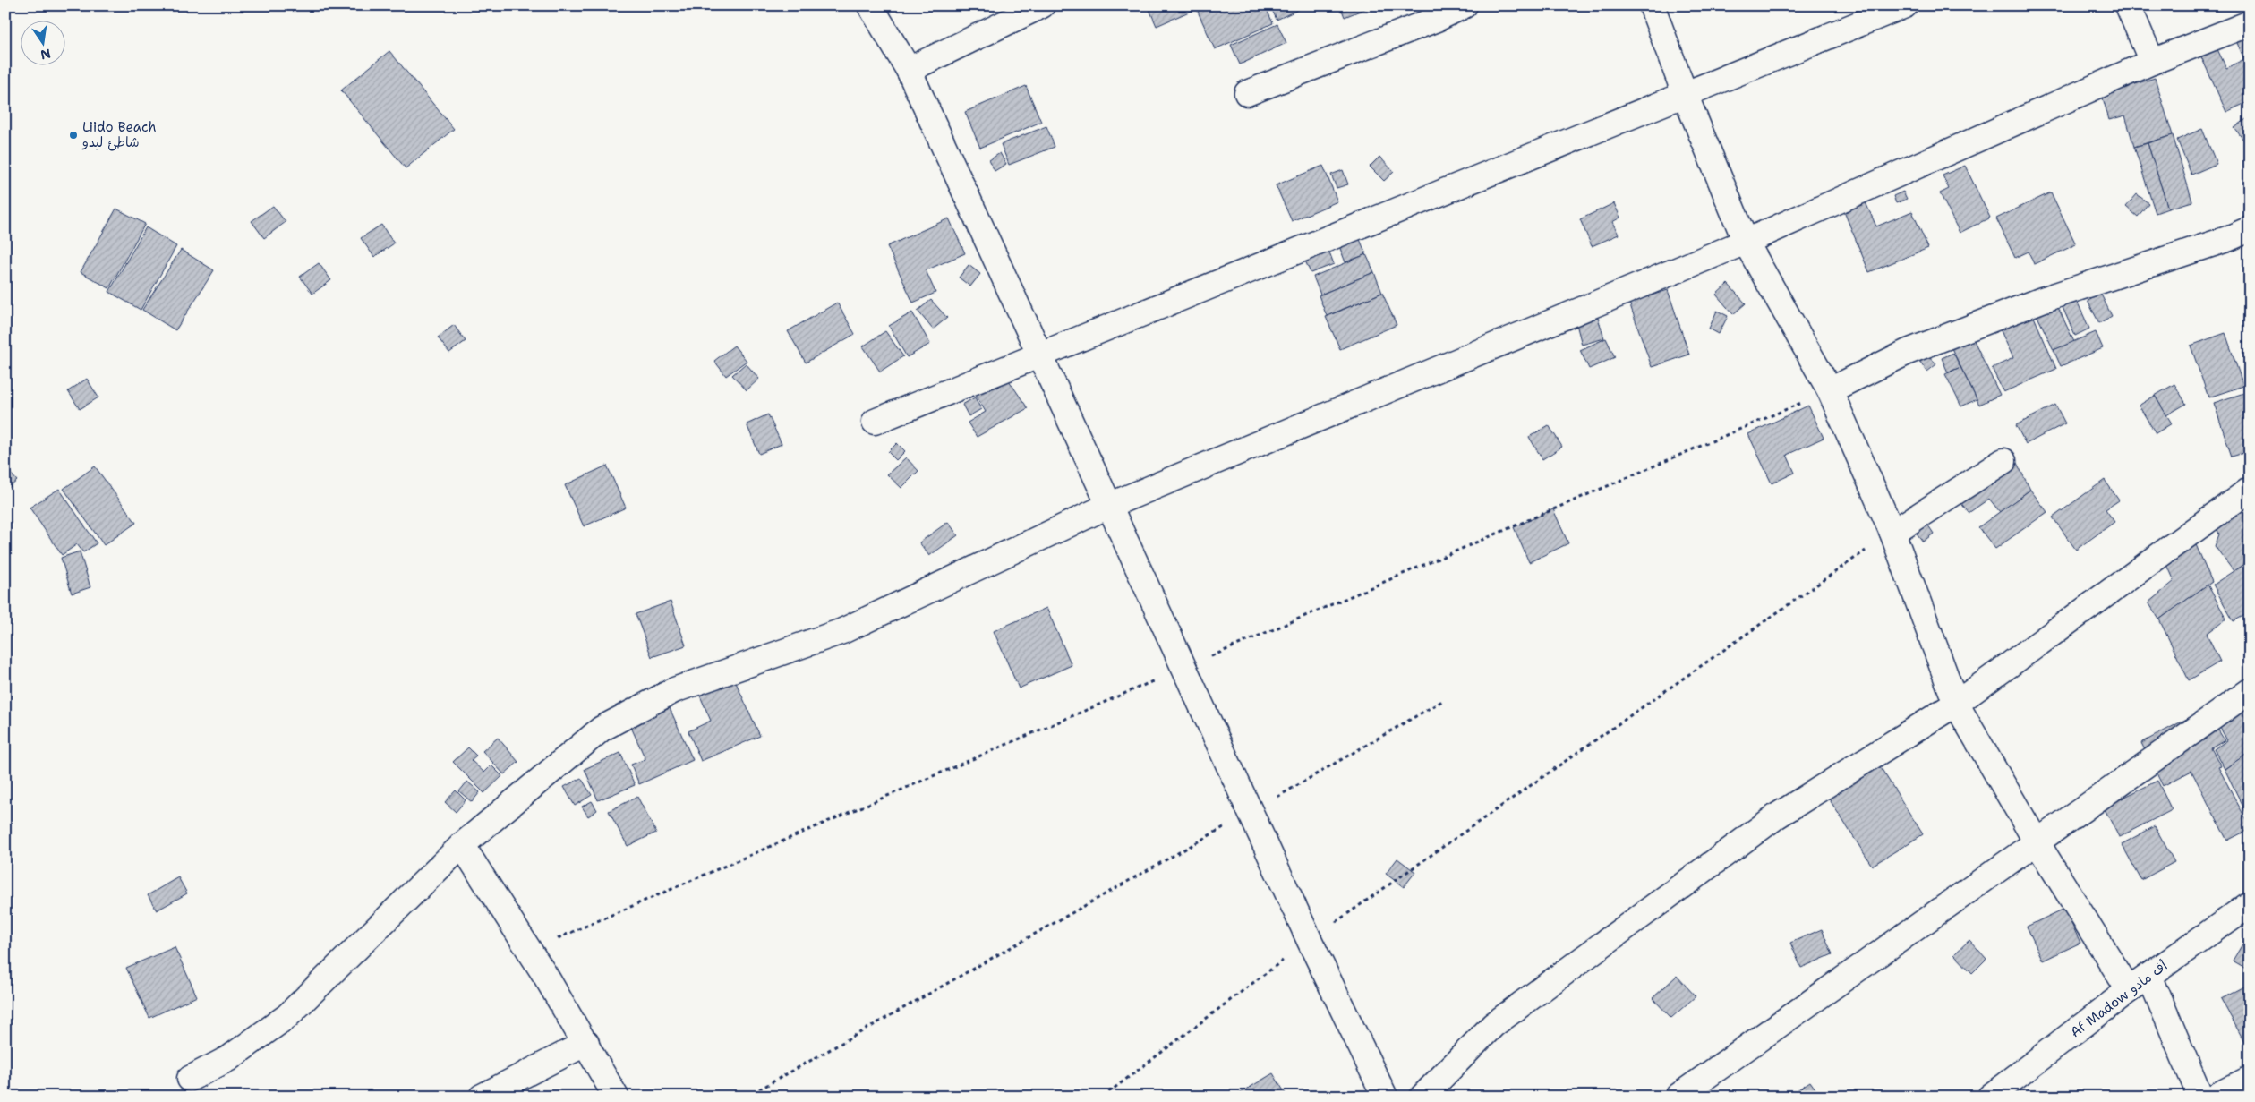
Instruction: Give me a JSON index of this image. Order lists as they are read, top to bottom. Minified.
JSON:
{"streets":{"street":["Af Madow أف مادو"]},"places":["Liido Beach شاطئ ليدو"],"north":"bottom"}
